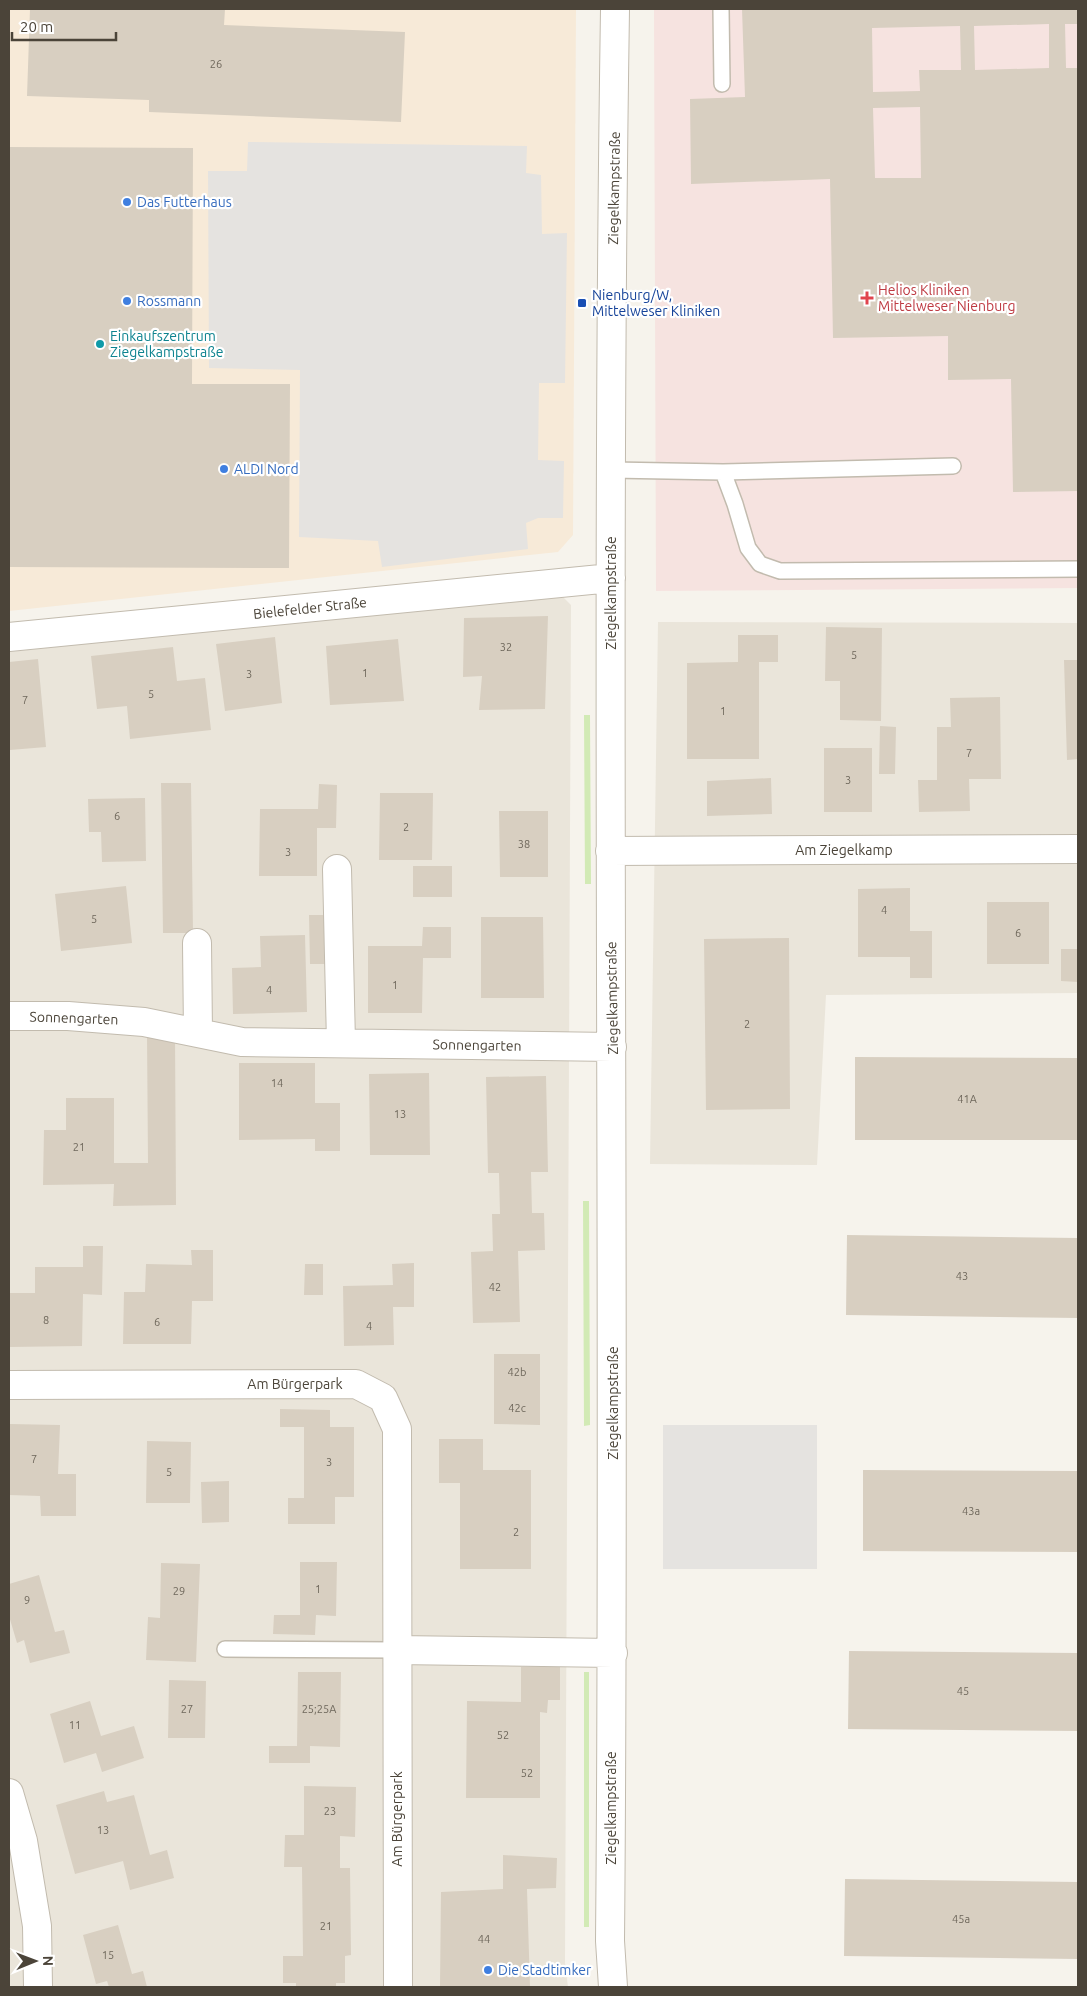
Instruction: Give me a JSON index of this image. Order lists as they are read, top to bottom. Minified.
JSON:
{"streets":{"street":["Ziegelkampstraße","Bielefelder Straße","Am Ziegelkamp","Sonnengarten","Am Bürgerpark"]},"crossings":[["Ziegelkampstraße","Bielefelder Straße"],["Ziegelkampstraße","Am Ziegelkamp"],["Ziegelkampstraße","Sonnengarten"]],"places":{"other":["Das Futterhaus","Rossmann","Einkaufszentrum Ziegelkampstraße","ALDI Nord","Die Stadtimker"],"health":["Helios Kliniken Mittelweser Nienburg"],"transit":["Nienburg/W, Mittelweser Kliniken"]},"house_numbers":["26","32","5","1","3","5","7","1","7","3","6","2","38","3","4","5","6","1","4","2","14","41A","13","21","43","42","8","6","4","42b","42c","7","3","5","43a","2","1","29","9","45","27","25;25A","11","52","52","23","13","45a","21","44","15"],"scale_bar":"20 m","north":"right"}
